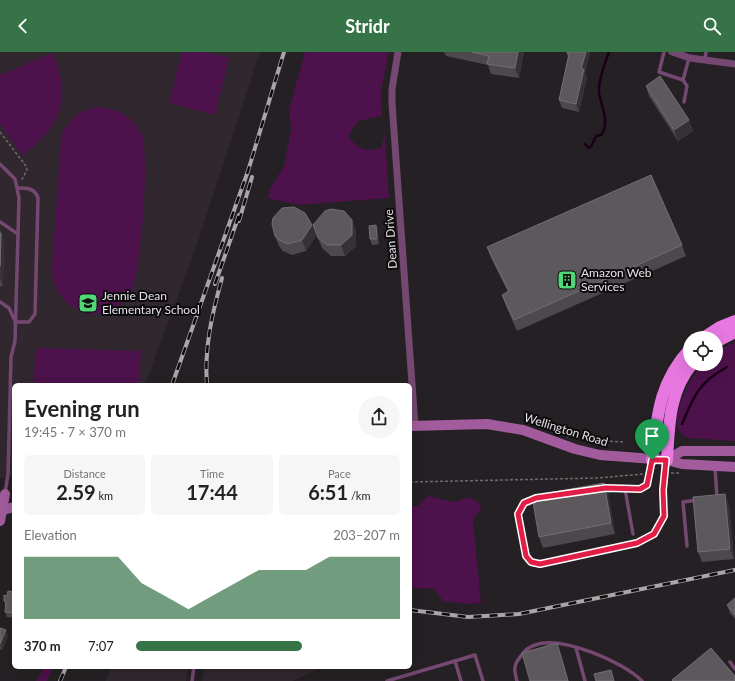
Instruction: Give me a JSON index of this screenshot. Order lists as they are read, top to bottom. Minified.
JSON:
{"streets":{"main road":["Wellington Road"],"street":["Dean Drive"]},"crossings":[["Dean Drive","Wellington Road"]],"places":{"building":["Amazon Web Services"],"school or university":["Jennie Dean Elementary School"]},"page":{"header":"Stridr","heading":["Evening run","19:45 · 7 × 370 m"],"stats":[["Distance","2.59 km"],["Time","17:44"],["Pace","6:51 /km"]],"chart":["Elevation","203–207 m"],"list":[{"name":"370 m","note":"7:07"}]}}
